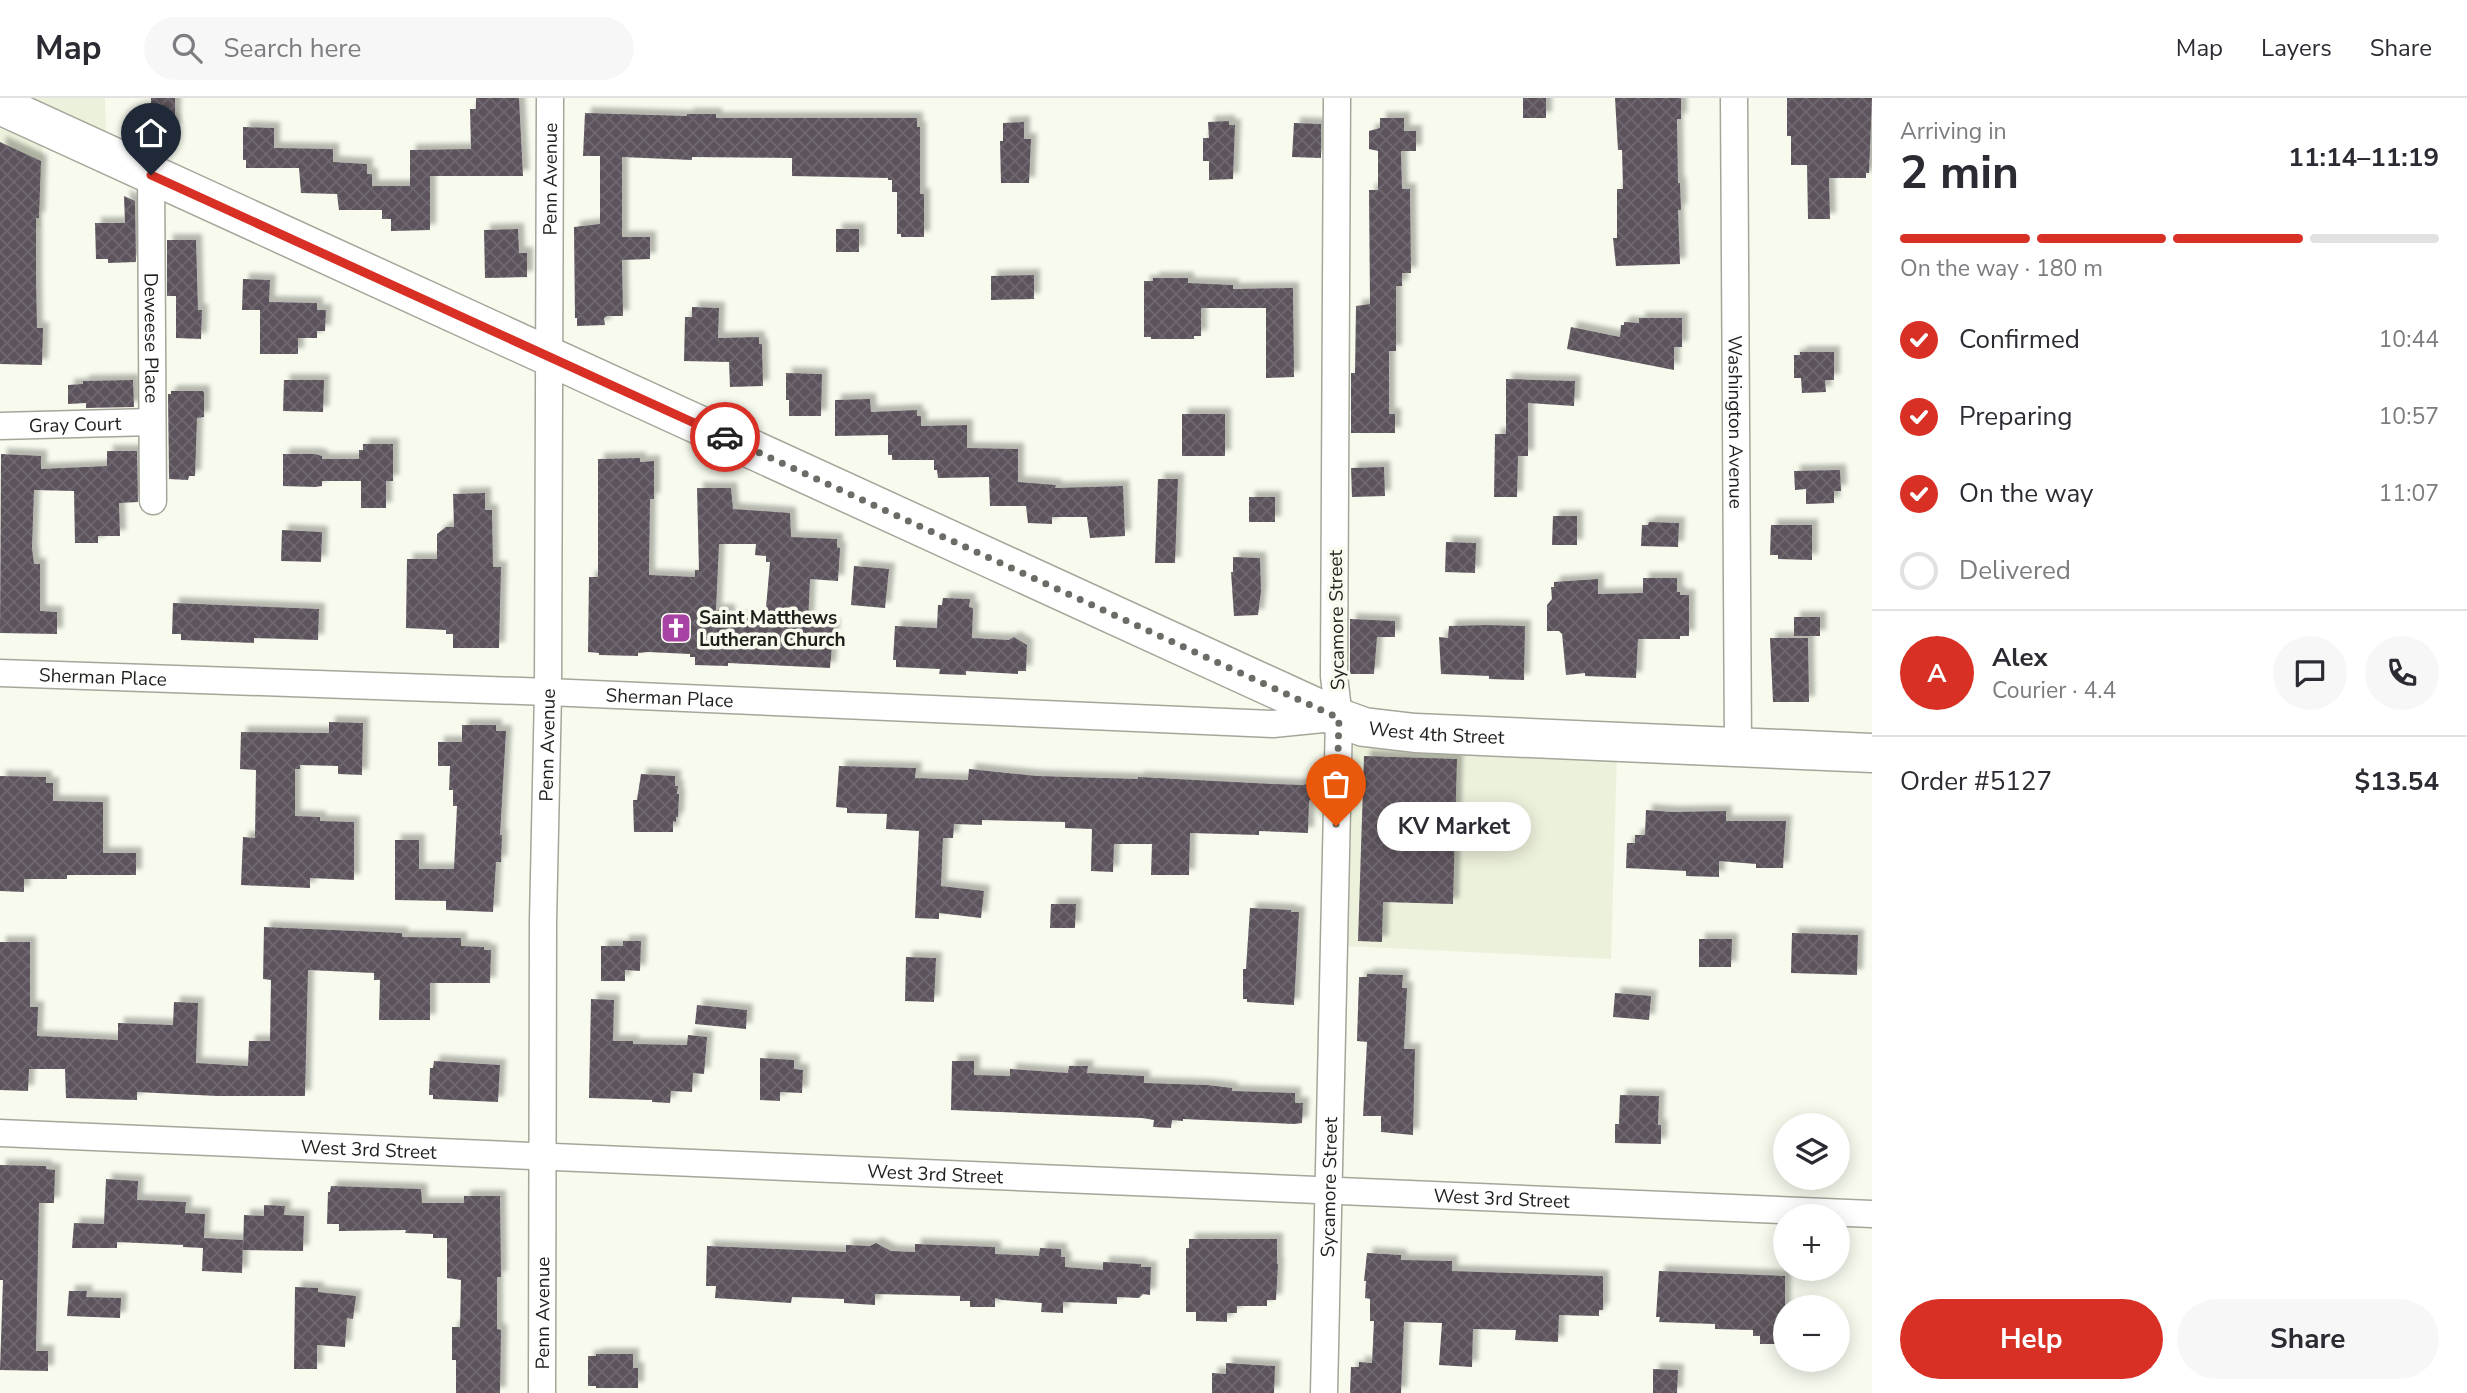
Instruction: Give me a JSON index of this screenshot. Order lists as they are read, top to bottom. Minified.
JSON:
{"streets":{"main road":["West 4th Street"],"street":["Penn Avenue","Deweese Place","Washington Avenue","Gray Court","Sycamore Street","Sherman Place","West 3rd Street"]},"crossings":[["Penn Avenue","Sherman Place"],["Penn Avenue","West 4th Street"],["Penn Avenue","West 3rd Street"],["Deweese Place","Gray Court"],["Deweese Place","West 4th Street"],["Washington Avenue","West 4th Street"],["Sycamore Street","Sherman Place"],["Sycamore Street","West 4th Street"],["Sycamore Street","West 3rd Street"],["Sherman Place","West 4th Street"]],"places":{"church":["Saint Matthews Lutheran Church"],"other":["KV Market"]},"page":{"header":"Map","search":"Search here","nav":["Map","Layers","Share"],"heading":["2 min","Arriving in","11:14–11:19"],"panel":["Alex","Courier · 4.4","Order #5127","$13.54"],"bar":"On the way · 180 m","list":[["Confirmed","10:44"],["Preparing","10:57"],["On the way","11:07"],"Delivered"],"round":"A","bubble":"KV Market","map_buttons":["+","−"],"buttons":["Help","Share"]}}
